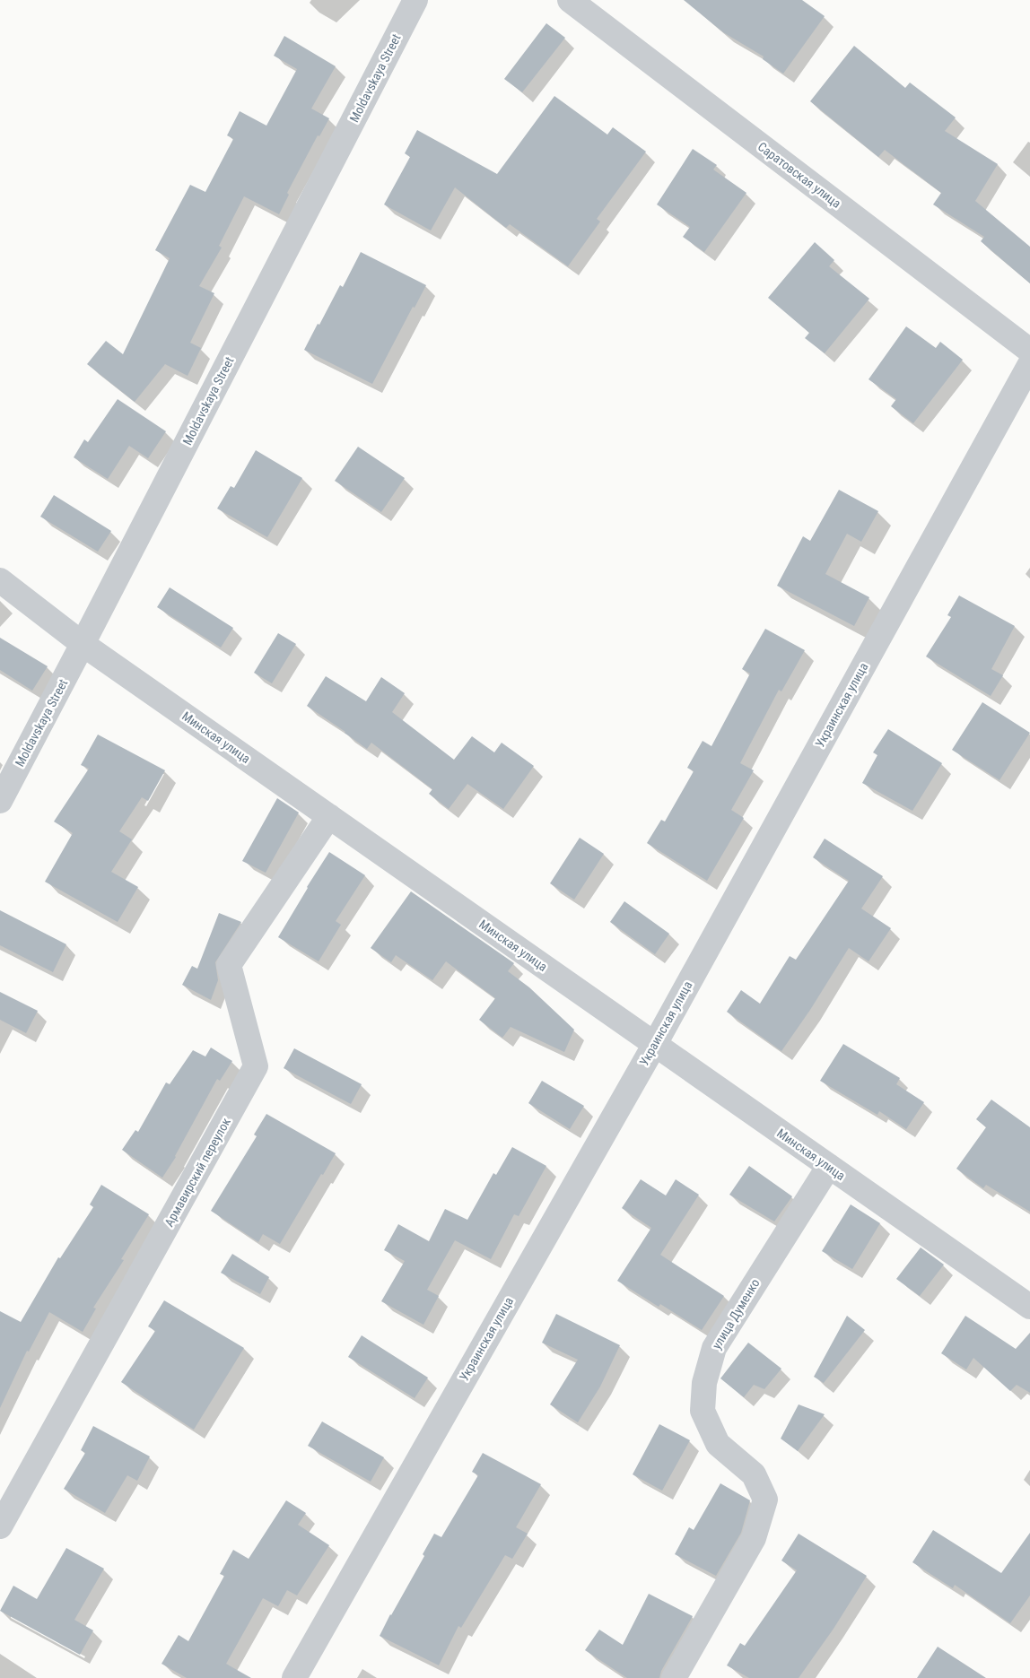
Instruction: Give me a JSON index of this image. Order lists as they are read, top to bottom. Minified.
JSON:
{"streets":{"street":["Moldavskaya Street","Саратовская улица","Украинская улица","Минская улица","Армавирский переулок","улица Думенко"]},"crossings":[["Moldavskaya Street","Минская улица"],["Украинская улица","Минская улица"],["Минская улица","Армавирский переулок"],["Минская улица","улица Думенко"]]}
